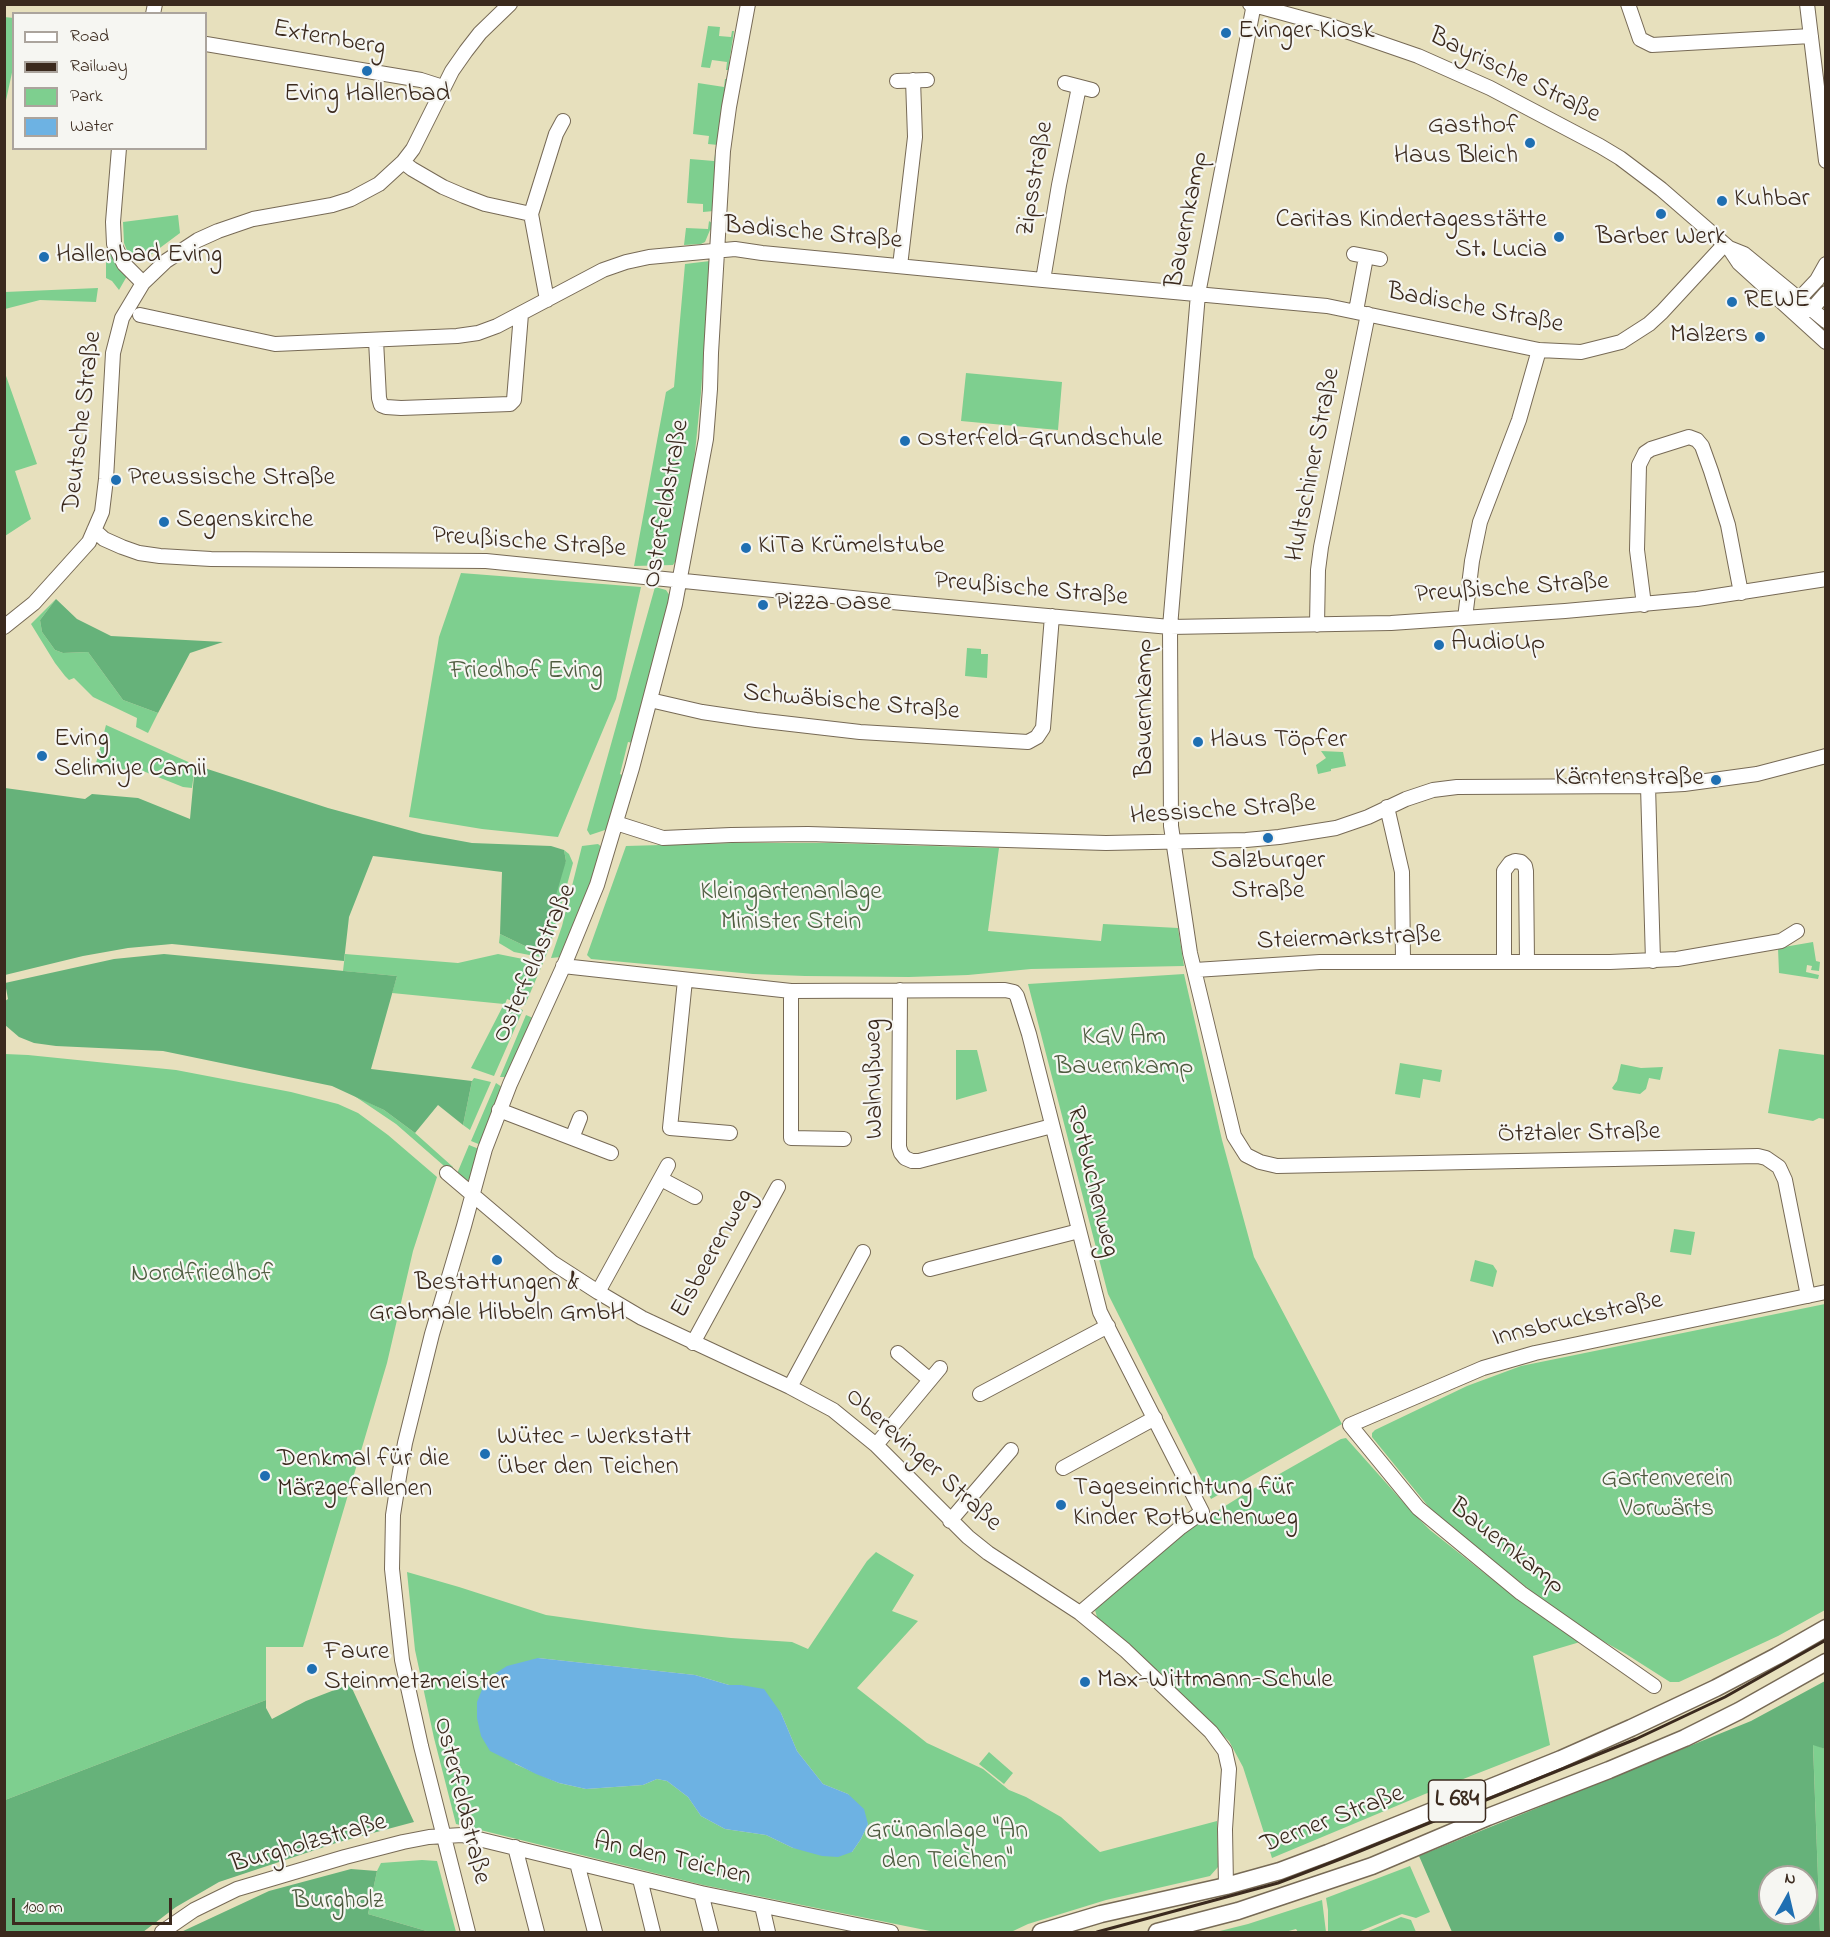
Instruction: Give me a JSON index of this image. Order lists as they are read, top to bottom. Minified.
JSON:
{"streets":{"main road":["L 684","Derner Straße"],"street":["Externberg","Bayrische Straße","Zipsstraße","Bauernkamp","Badische Straße","Deutsche Straße","Hultschiner Straße","Osterfeldstraße","Preußische Straße","Schwäbische Straße","Hessische Straße","Steiermarkstraße","Walnußweg","Ötztaler Straße","Rotbuchenweg","Elsbeerenweg","Innsbruckstraße","Oberevinger Straße","Burgholzstraße","An den Teichen"]},"crossings":[["Externberg","Deutsche Straße"],["Bayrische Straße","Bauernkamp"],["Bayrische Straße","Badische Straße"],["Zipsstraße","Badische Straße"],["Bauernkamp","Badische Straße"],["Bauernkamp","Preußische Straße"],["Bauernkamp","Hessische Straße"],["Bauernkamp","Steiermarkstraße"],["Bauernkamp","Ötztaler Straße"],["Bauernkamp","Innsbruckstraße"],["Badische Straße","Hultschiner Straße"],["Badische Straße","Osterfeldstraße"],["Deutsche Straße","Preußische Straße"],["Hultschiner Straße","Preußische Straße"],["Osterfeldstraße","Preußische Straße"],["Osterfeldstraße","Schwäbische Straße"],["Osterfeldstraße","Hessische Straße"],["Osterfeldstraße","Rotbuchenweg"],["Osterfeldstraße","Oberevinger Straße"],["Osterfeldstraße","Burgholzstraße"],["Osterfeldstraße","An den Teichen"],["Preußische Straße","Schwäbische Straße"],["Walnußweg","Rotbuchenweg"],["Ötztaler Straße","Innsbruckstraße"],["Rotbuchenweg","Oberevinger Straße"],["Elsbeerenweg","Oberevinger Straße"],["Oberevinger Straße","Derner Straße"],["Burgholzstraße","An den Teichen"]],"parks":["Friedhof Eving","Kleingartenanlage Minister Stein","KGV Am Bauernkamp","Nordfriedhof","Gartenverein Vorwärts","Grünanlage \"An den Teichen\"","Burgholz"],"places":["Evinger Kiosk","Eving Hallenbad","Gasthof Haus Bleich","Kuhbar","Barber Werk","Caritas Kindertagesstätte St. Lucia","Hallenbad Eving","REWE","Malzers","Osterfeld-Grundschule","Preussische Straße","Segenskirche","KiTa Krümelstube","Pizza Oase","AudioUp","Haus Töpfer","Eving Selimiye Camii","Kärntenstraße","Salzburger Straße","Bestattungen & Grabmale Hibbeln GmbH","Wütec - Werkstatt Über den Teichen","Denkmal für die Märzgefallenen","Tageseinrichtung für Kinder Rotbuchenweg","Faure Steinmetzmeister","Max-Wittmann-Schule"],"legend":["Road","Railway","Park","Water"],"scale_bar":"100 m","north":"top"}
